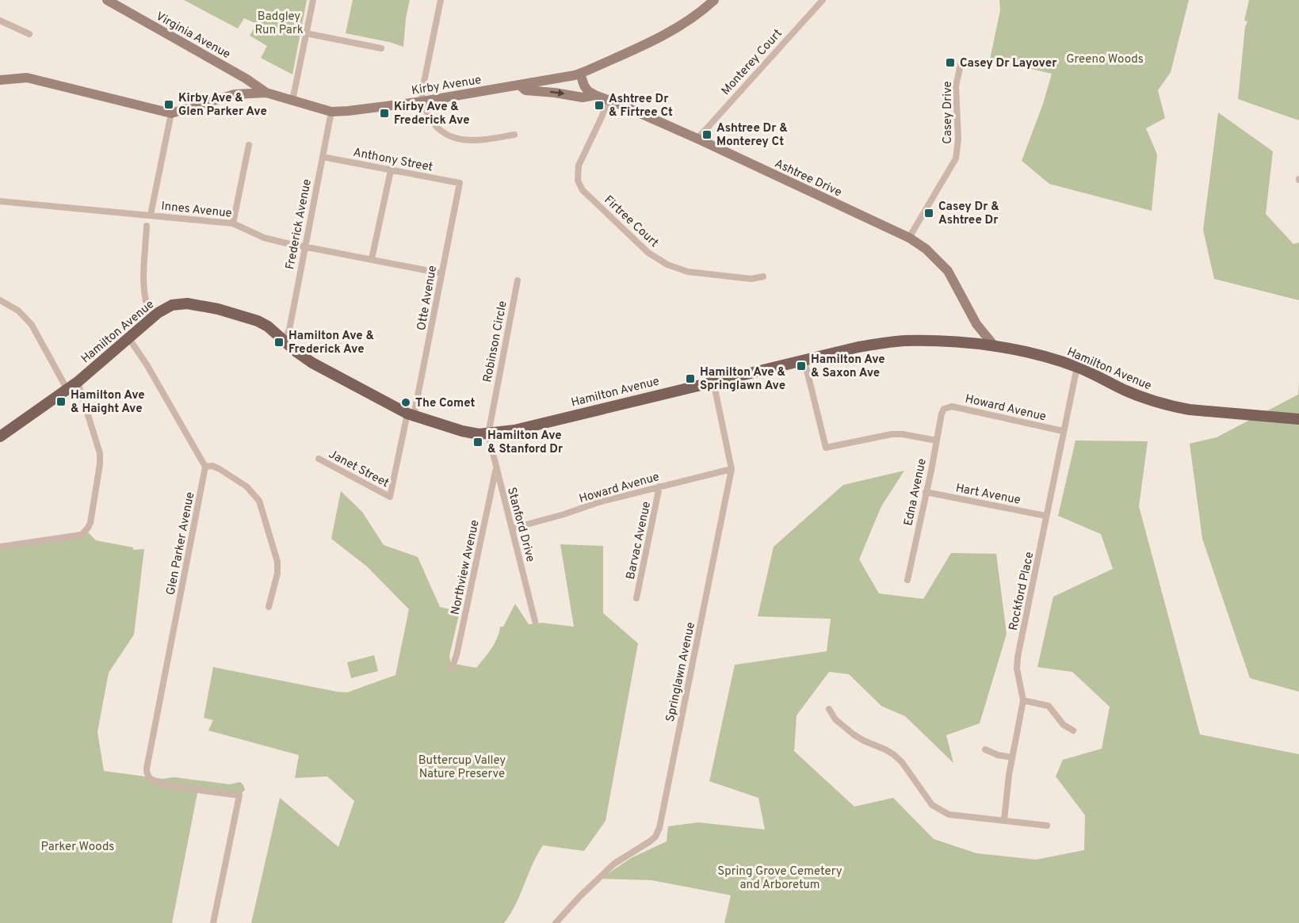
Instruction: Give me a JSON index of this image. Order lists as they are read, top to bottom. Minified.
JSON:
{"streets":{"main road":["Hamilton Avenue"],"street":["Virginia Avenue","Monterey Court","Kirby Avenue","Casey Drive","Anthony Street","Ashtree Drive","Innes Avenue","Firtree Court","Frederick Avenue","Otte Avenue","Robinson Circle","Howard Avenue","Janet Street","Edna Avenue","Hart Avenue","Stanford Drive","Barvac Avenue","Glen Parker Avenue","Northview Avenue","Rockford Place","Springlawn Avenue"]},"crossings":[["Virginia Avenue","Kirby Avenue"],["Monterey Court","Ashtree Drive"],["Kirby Avenue","Ashtree Drive"],["Kirby Avenue","Frederick Avenue"],["Casey Drive","Ashtree Drive"],["Anthony Street","Frederick Avenue"],["Anthony Street","Otte Avenue"],["Ashtree Drive","Firtree Court"],["Ashtree Drive","Hamilton Avenue"],["Innes Avenue","Frederick Avenue"],["Innes Avenue","Otte Avenue"],["Frederick Avenue","Hamilton Avenue"],["Otte Avenue","Hamilton Avenue"],["Otte Avenue","Janet Street"],["Hamilton Avenue","Robinson Circle"],["Hamilton Avenue","Stanford Drive"],["Hamilton Avenue","Rockford Place"],["Hamilton Avenue","Springlawn Avenue"],["Robinson Circle","Stanford Drive"],["Howard Avenue","Edna Avenue"],["Howard Avenue","Stanford Drive"],["Howard Avenue","Barvac Avenue"],["Howard Avenue","Rockford Place"],["Howard Avenue","Springlawn Avenue"],["Edna Avenue","Hart Avenue"],["Hart Avenue","Rockford Place"],["Stanford Drive","Northview Avenue"]],"parks":["Badgley Run Park","Greeno Woods","Buttercup Valley Nature Preserve","Parker Woods","Spring Grove Cemetery and Arboretum"],"places":{"transit":["Casey Dr Layover","Kirby Ave & Glen Parker Ave","Ashtree Dr & Firtree Ct","Kirby Ave & Frederick Ave","Ashtree Dr & Monterey Ct","Casey Dr & Ashtree Dr","Hamilton Ave & Frederick Ave","Hamilton Ave & Saxon Ave","Hamilton Ave & Springlawn Ave","Hamilton Ave & Haight Ave","Hamilton Ave & Stanford Dr"],"other":["The Comet"]}}
